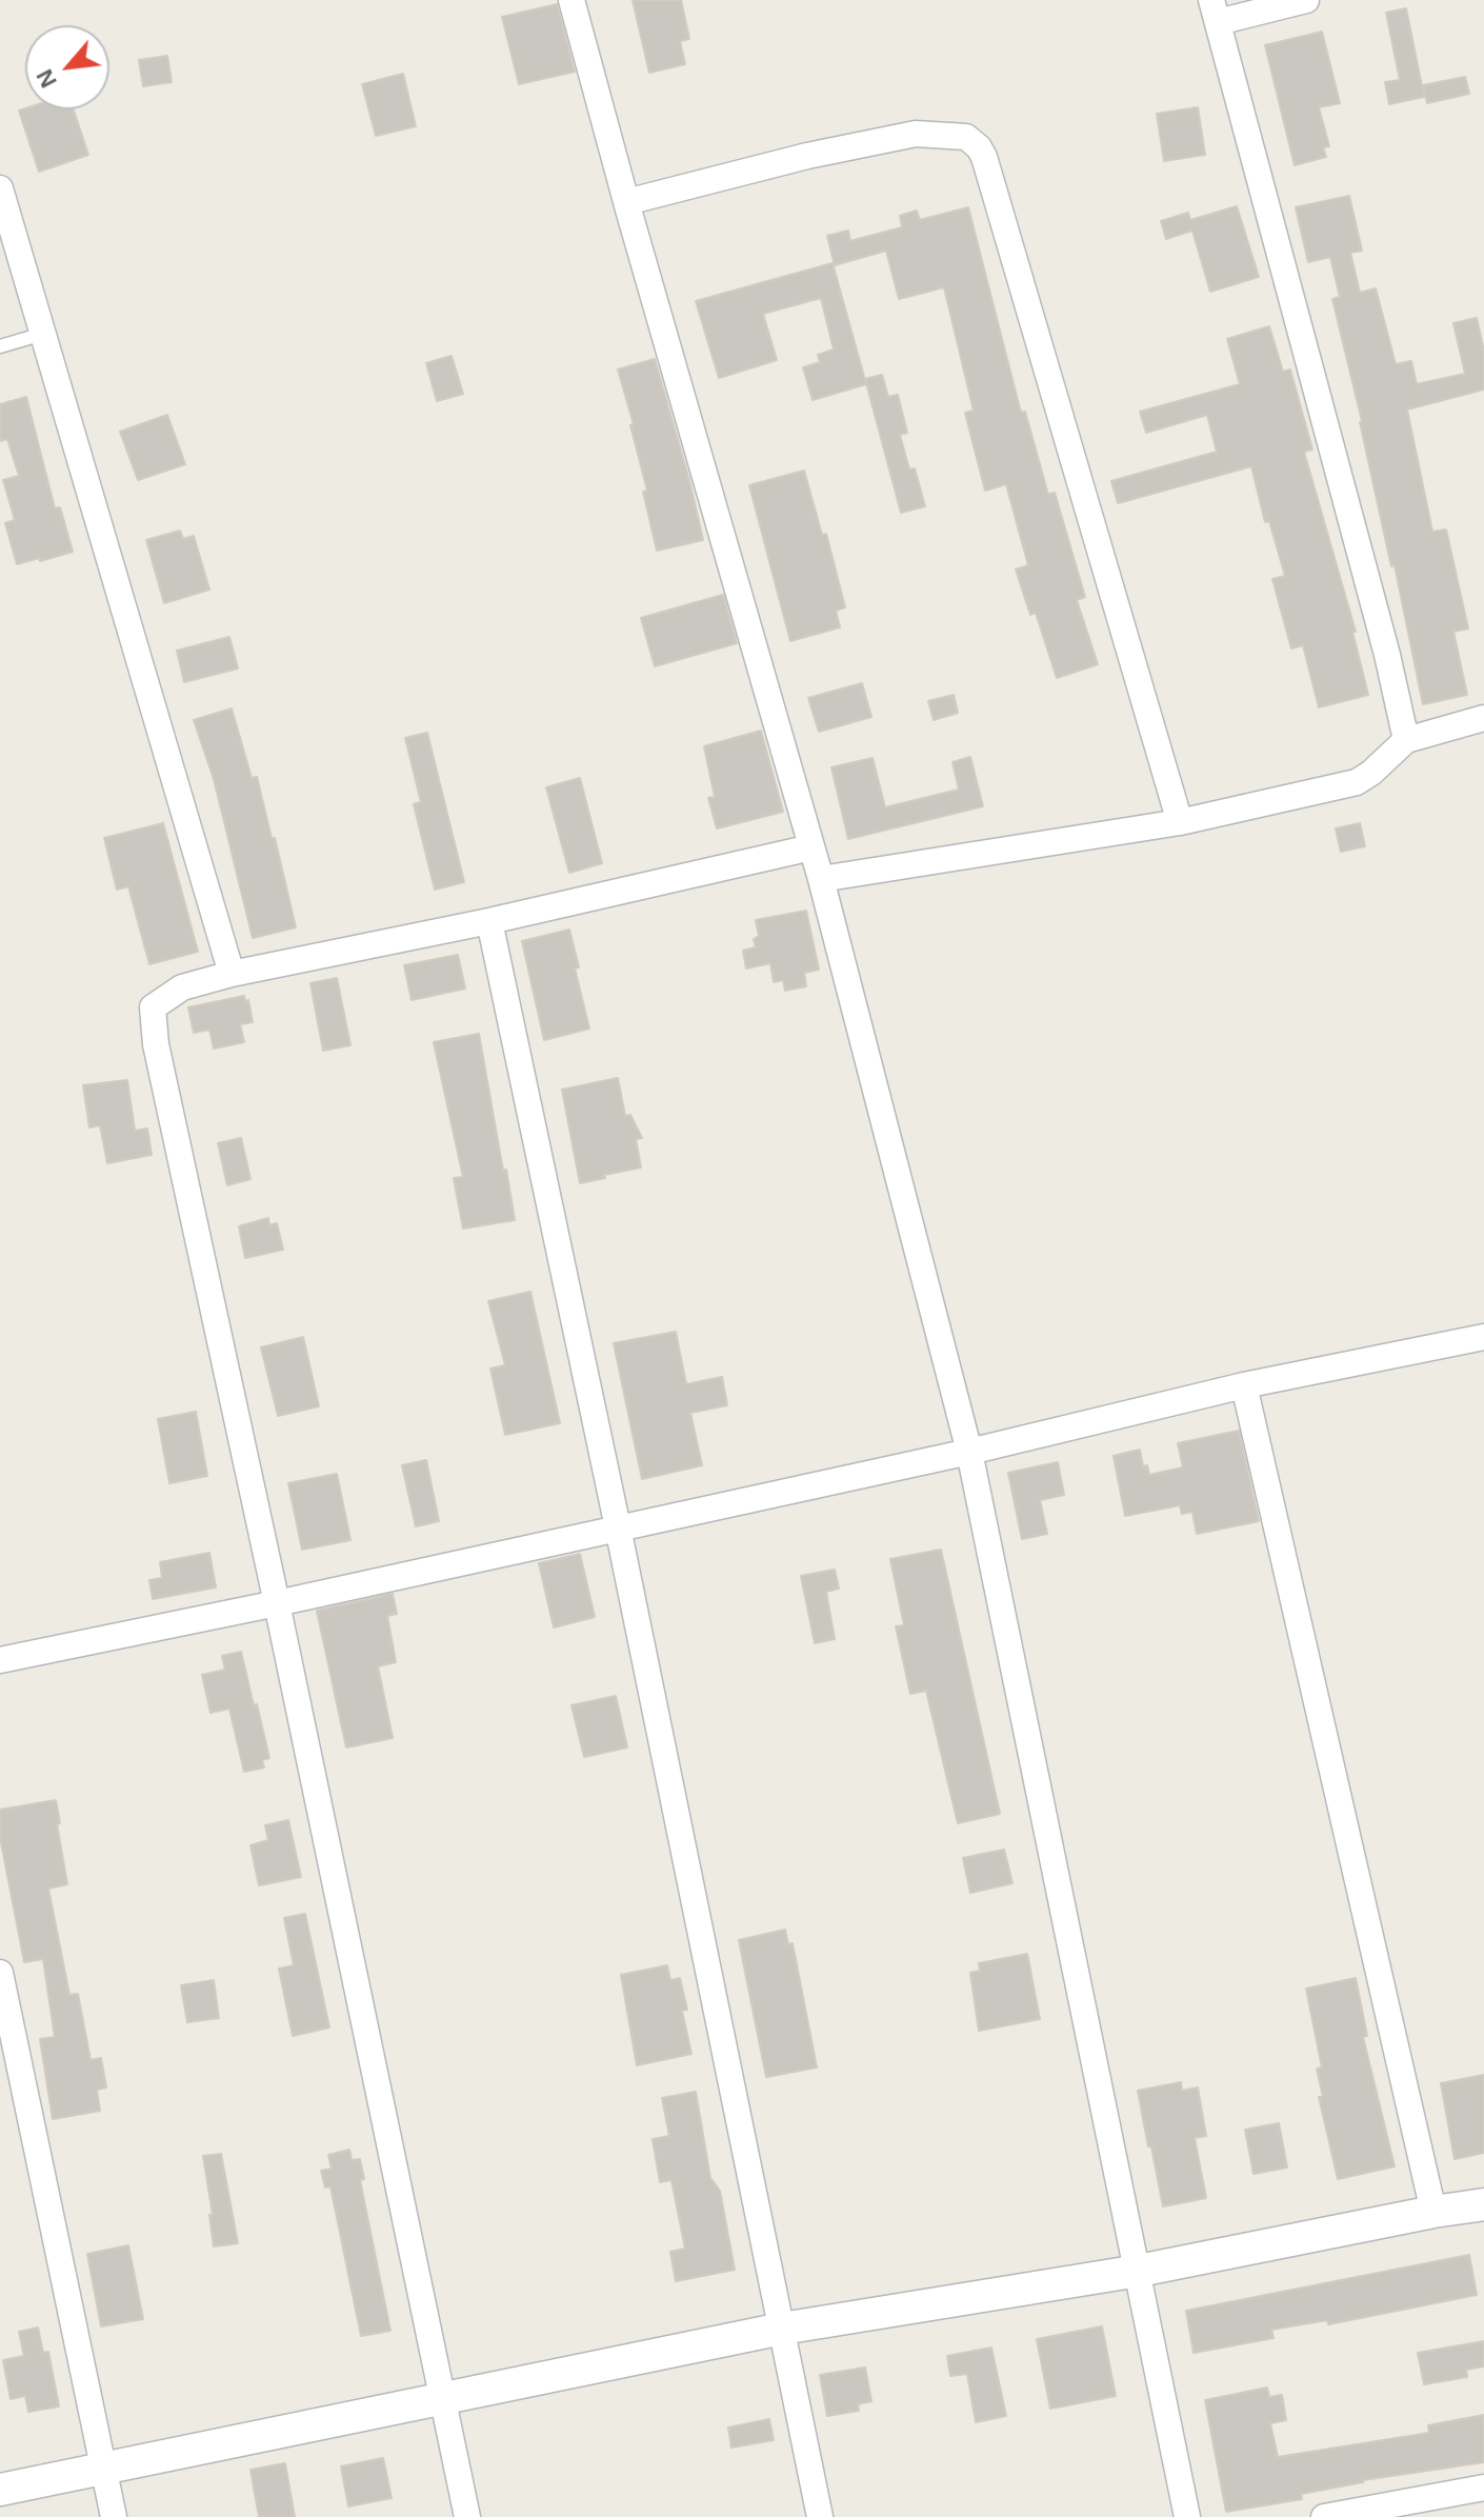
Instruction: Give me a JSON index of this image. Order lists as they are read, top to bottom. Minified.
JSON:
{"north":"bottom left"}
